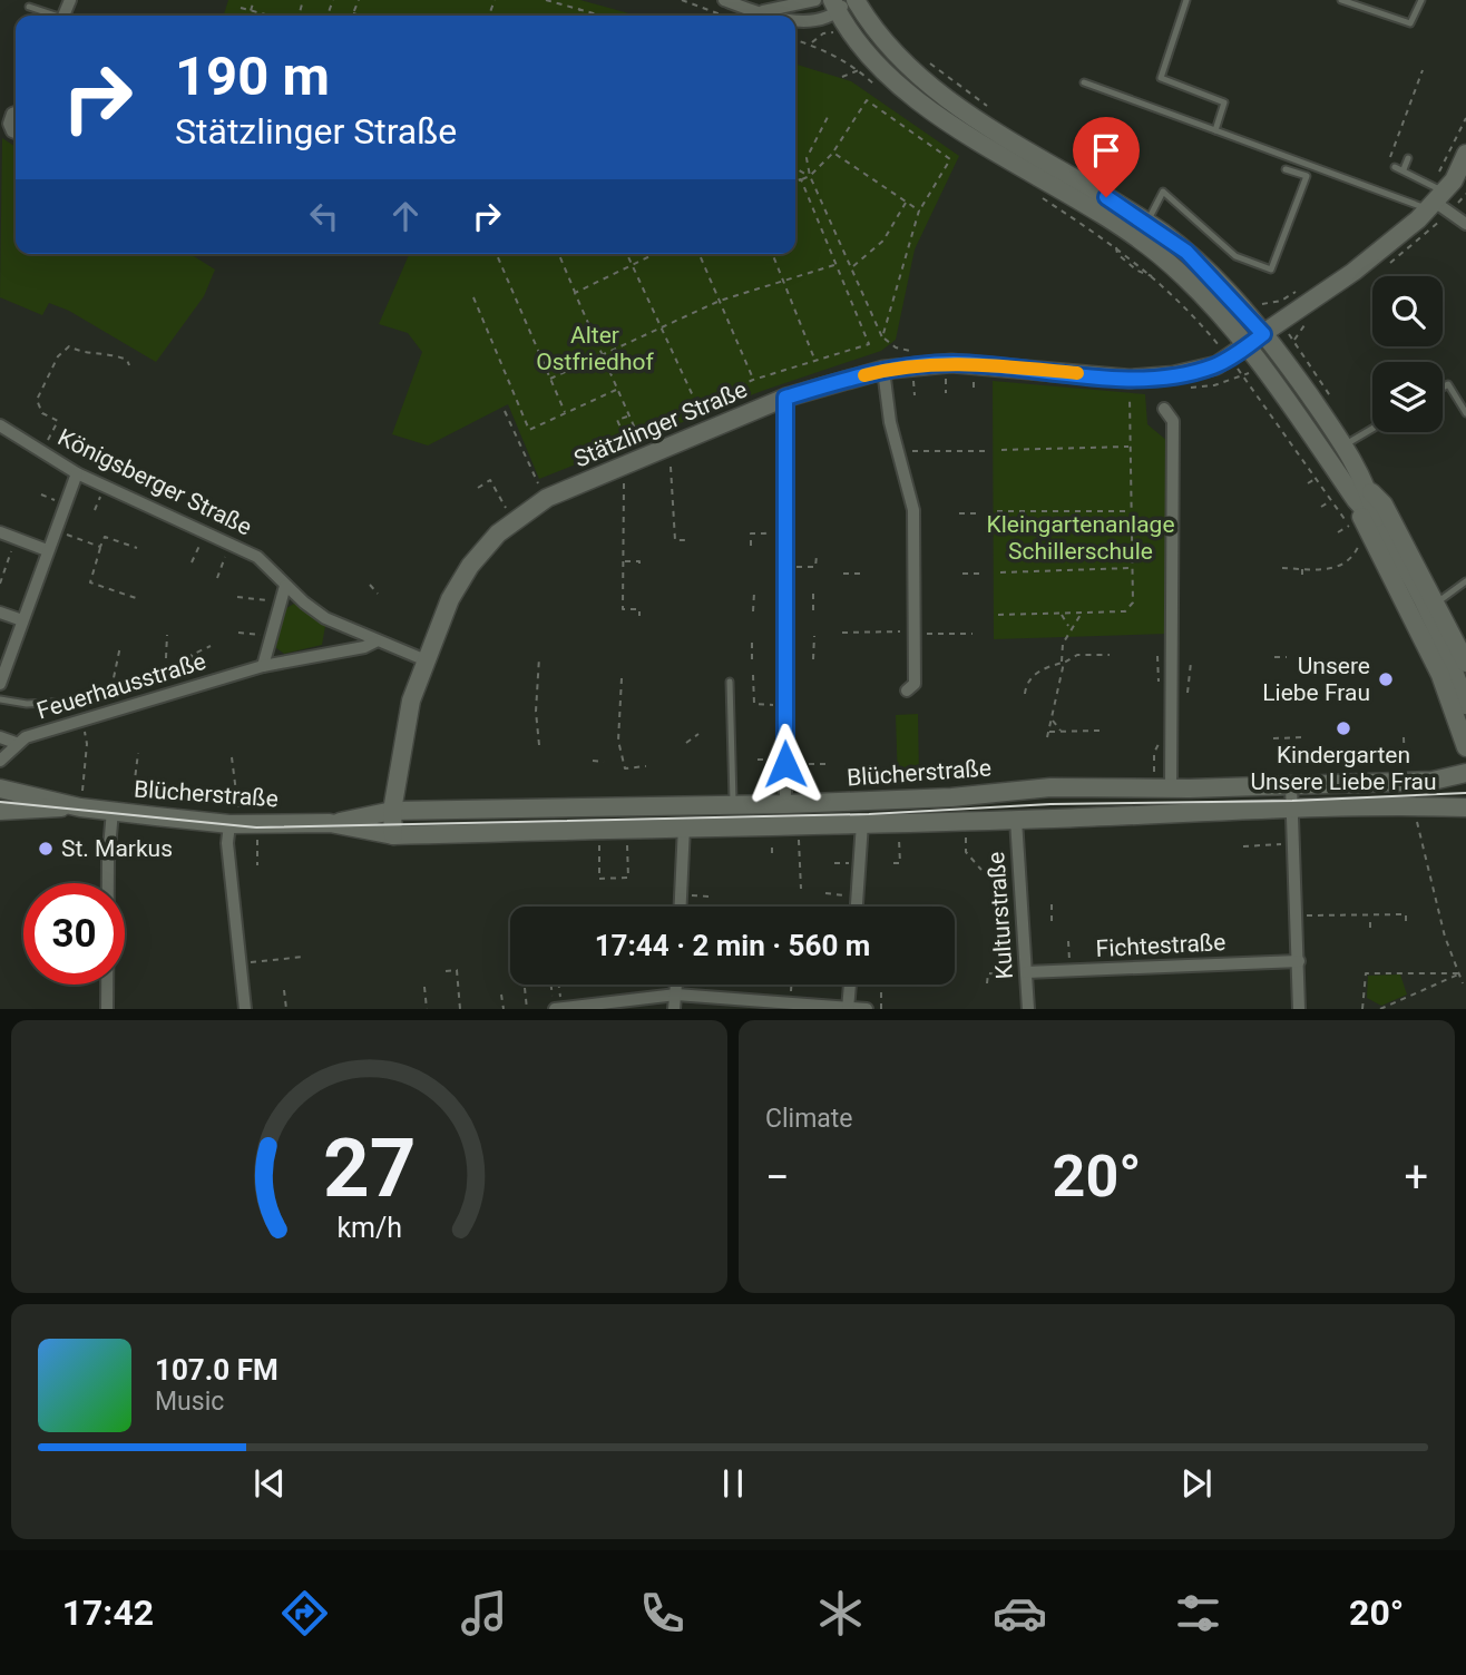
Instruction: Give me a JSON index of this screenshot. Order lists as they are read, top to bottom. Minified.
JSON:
{"streets":{"street":["Stätzlinger Straße","Königsberger Straße","Feuerhausstraße","Blücherstraße","Kulturstraße","Fichtestraße"]},"crossings":[["Stätzlinger Straße","Königsberger Straße"],["Stätzlinger Straße","Blücherstraße"],["Königsberger Straße","Feuerhausstraße"],["Blücherstraße","Kulturstraße"],["Kulturstraße","Fichtestraße"]],"parks":["Alter Ostfriedhof","Kleingartenanlage Schillerschule"],"places":["Unsere Liebe Frau","Kindergarten Unsere Liebe Frau","St. Markus"],"page":{"turn":["190 m","Stätzlinger Straße"],"limit":"30","trip":"17:44 · 2 min · 560 m","tile":"Climate","heat":["−","20°","+"],"song":["107.0 FM","Music"],"tabs":["17:42","20°"],"gauge":["27","km/h"]}}
